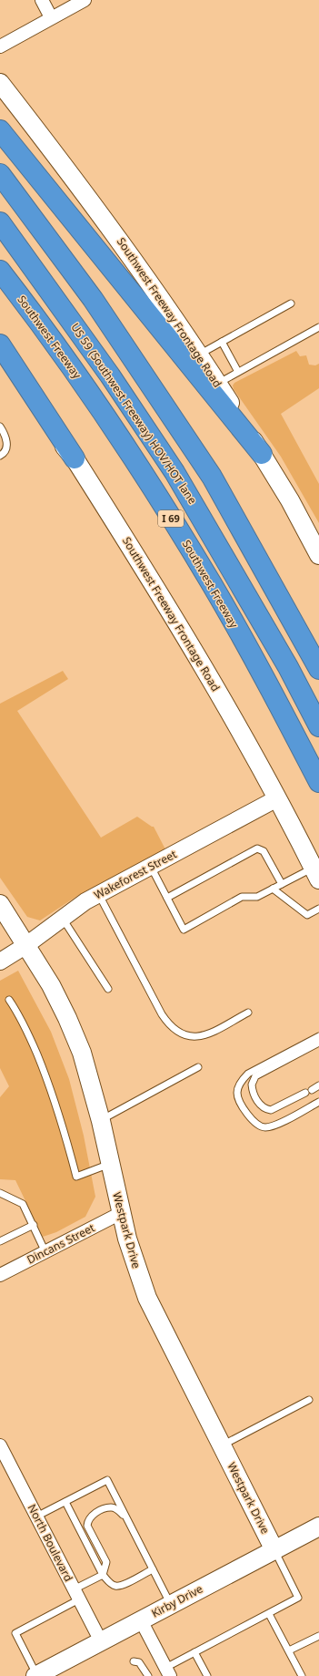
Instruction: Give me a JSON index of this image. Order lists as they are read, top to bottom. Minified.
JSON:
{"streets":{"highway":["Southwest Freeway","US 59 (Southwest Freeway) HOV/HOT lane","I 69"],"main road":["Southwest Freeway Frontage Road","Westpark Drive","Kirby Drive"],"street":["Wakeforest Street","Dincans Street","North Boulevard"]},"crossings":[["Southwest Freeway Frontage Road","Wakeforest Street"],["Wakeforest Street","Westpark Drive"],["Westpark Drive","Dincans Street"],["Westpark Drive","Kirby Drive"],["North Boulevard","Kirby Drive"]]}
